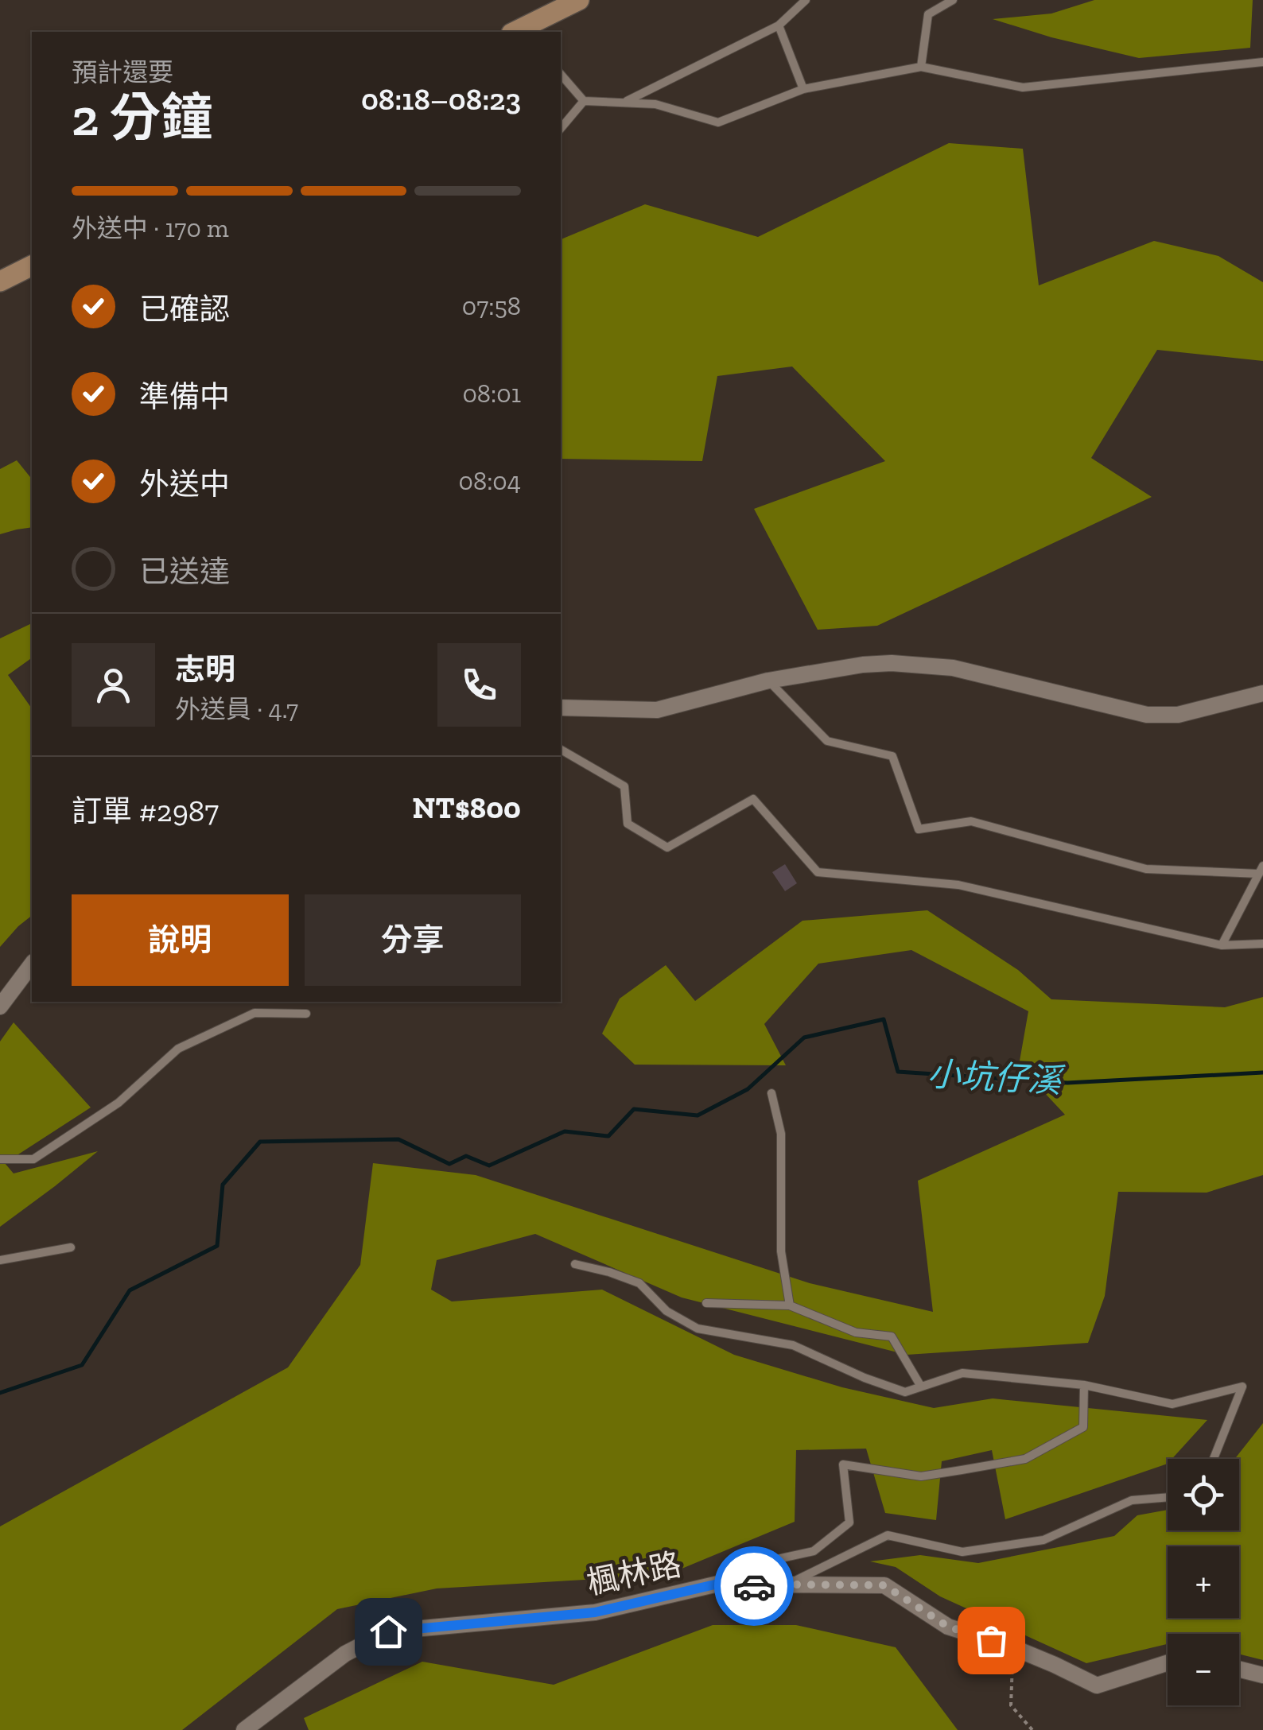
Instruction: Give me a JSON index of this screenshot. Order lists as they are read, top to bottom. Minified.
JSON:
{"streets":{"street":["楓林路"]},"water":["小坑仔溪"],"page":{"heading":["2 分鐘","預計還要","08:18–08:23"],"panel":["志明","外送員 · 4.7","訂單 #2987","NT$800"],"bar":"外送中 · 170 m","list":[["已確認","07:58"],["準備中","08:01"],["外送中","08:04"],"已送達"],"buttons":["說明","分享"],"map_buttons":["+","−"]}}
